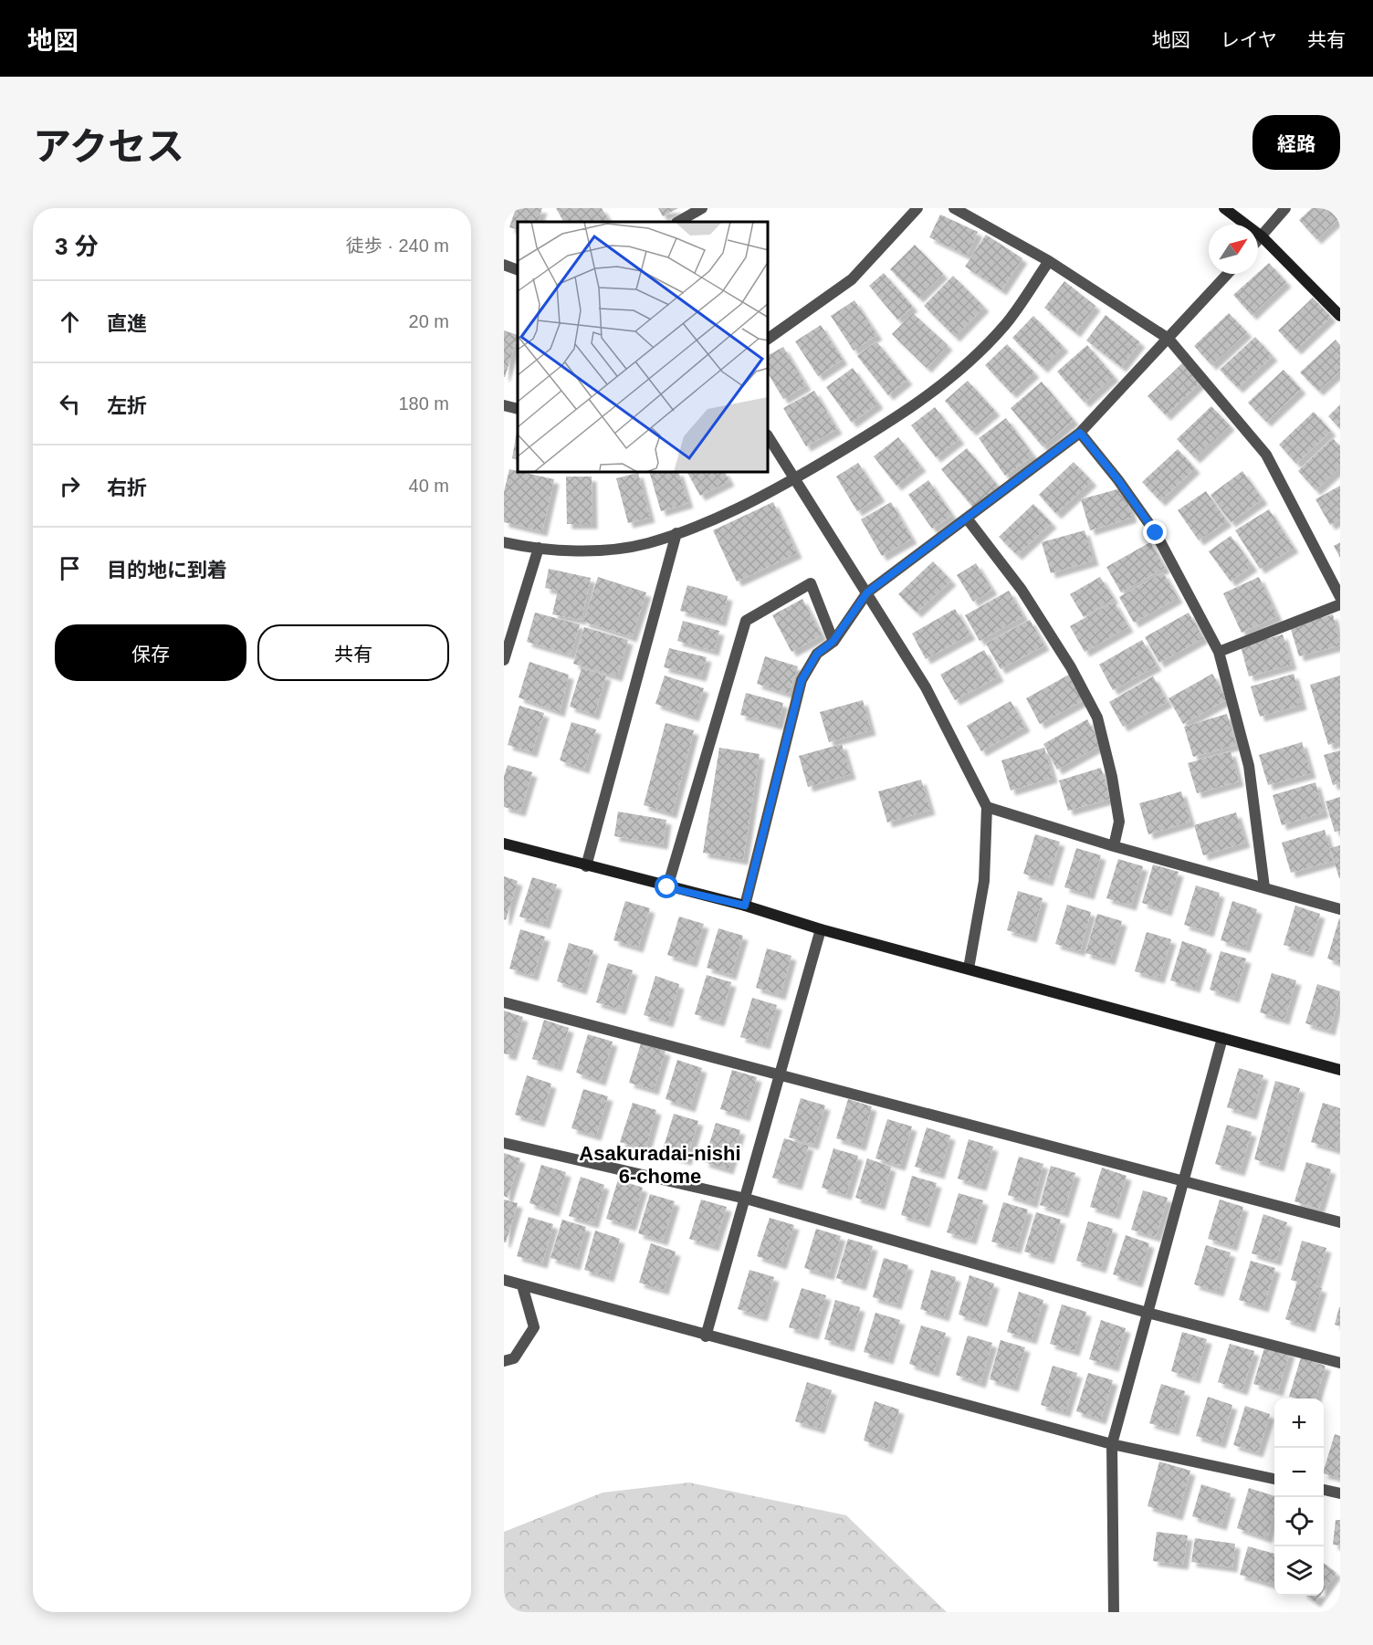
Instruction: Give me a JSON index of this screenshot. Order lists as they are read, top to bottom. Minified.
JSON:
{"districts":["Asakuradai-nishi 6-chome"],"north":"top right","page":{"header":"地図","nav":["地図","レイヤ","共有"],"title":"アクセス","buttons":["経路",["保存","共有"]],"heading":["3 分","徒歩 · 240 m"],"list":[["直進","20 m"],["左折","180 m"],["右折","40 m"],"目的地に到着"],"map_buttons":["+","−"]}}
